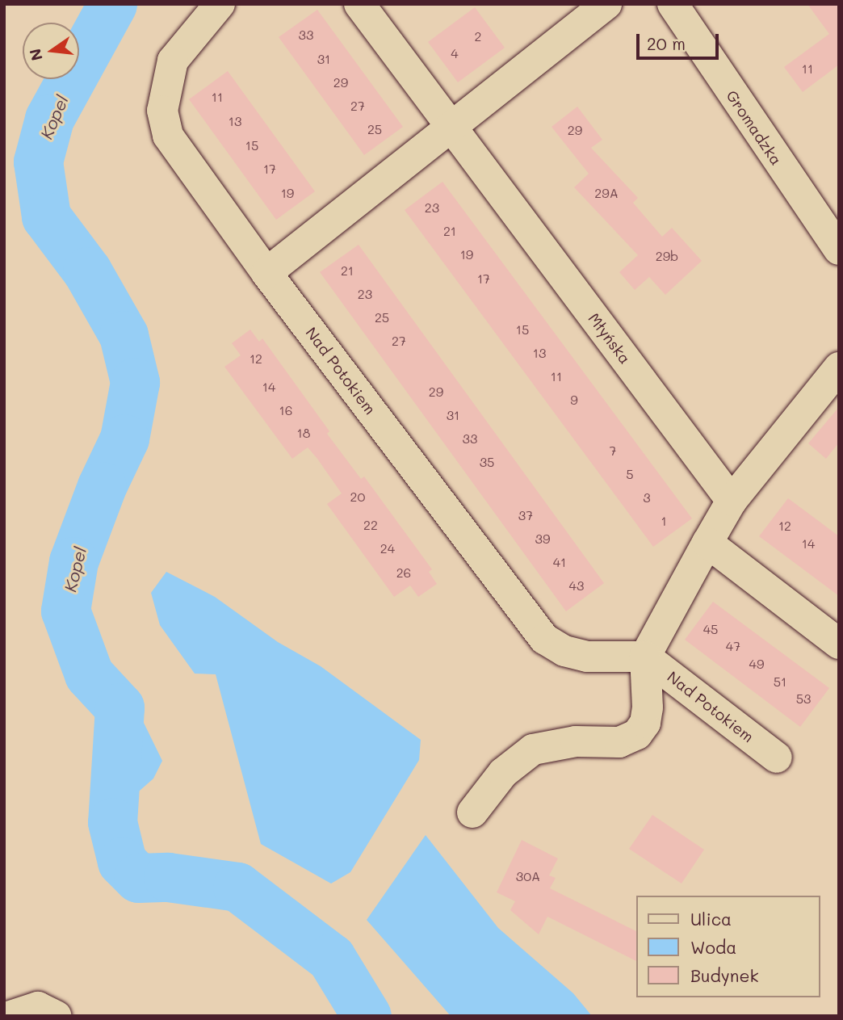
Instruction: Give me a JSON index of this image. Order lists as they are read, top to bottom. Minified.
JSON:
{"streets":{"street":["Gromadzka","Młyńska","Nad Potokiem"]},"water":["Kopel"],"house_numbers":["33","2","4","31","11","29","11","27","13","25","29","15","17","19","29A","23","21","19","29b","21","17","23","25","15","27","13","12","11","14","29","9","16","31","18","33","7","35","5","20","3","37","1","22","12","39","14","24","41","26","43","45","47","49","51","53","30A"],"legend":["Ulica","Woda","Budynek"],"scale_bar":"20 m","north":"left"}
